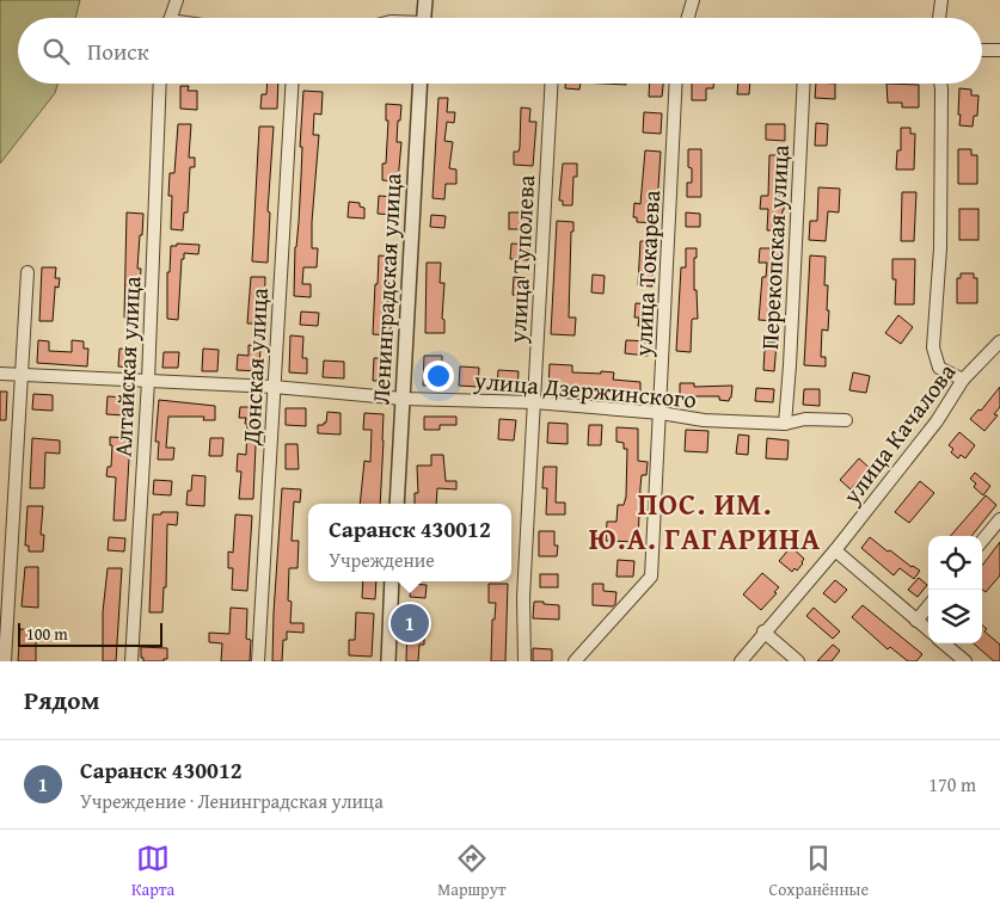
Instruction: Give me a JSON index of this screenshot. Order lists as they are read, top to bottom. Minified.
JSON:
{"streets":{"street":["Перекопская улица","улица Туполева","улица Токарева","Ленинградская улица","Алтайская улица","Донская улица","улица Дзержинского","улица Качалова"]},"crossings":[["Перекопская улица","улица Дзержинского"],["улица Туполева","улица Дзержинского"],["улица Токарева","улица Дзержинского"],["Ленинградская улица","улица Дзержинского"],["Алтайская улица","улица Дзержинского"],["Донская улица","улица Дзержинского"]],"districts":["ПОС. ИМ. Ю.А. ГАГАРИНА"],"scale_bar":"100 m","page":{"search":"Поиск","popup":["Саранск 430012","Учреждение"],"pins":"1","scale":"100 m","heading":"Рядом","list":[{"mark":"1","name":"Саранск 430012","note":"Учреждение · Ленинградская улица","value":"170 m"}],"nav":["Карта","Маршрут","Сохранённые"]}}
